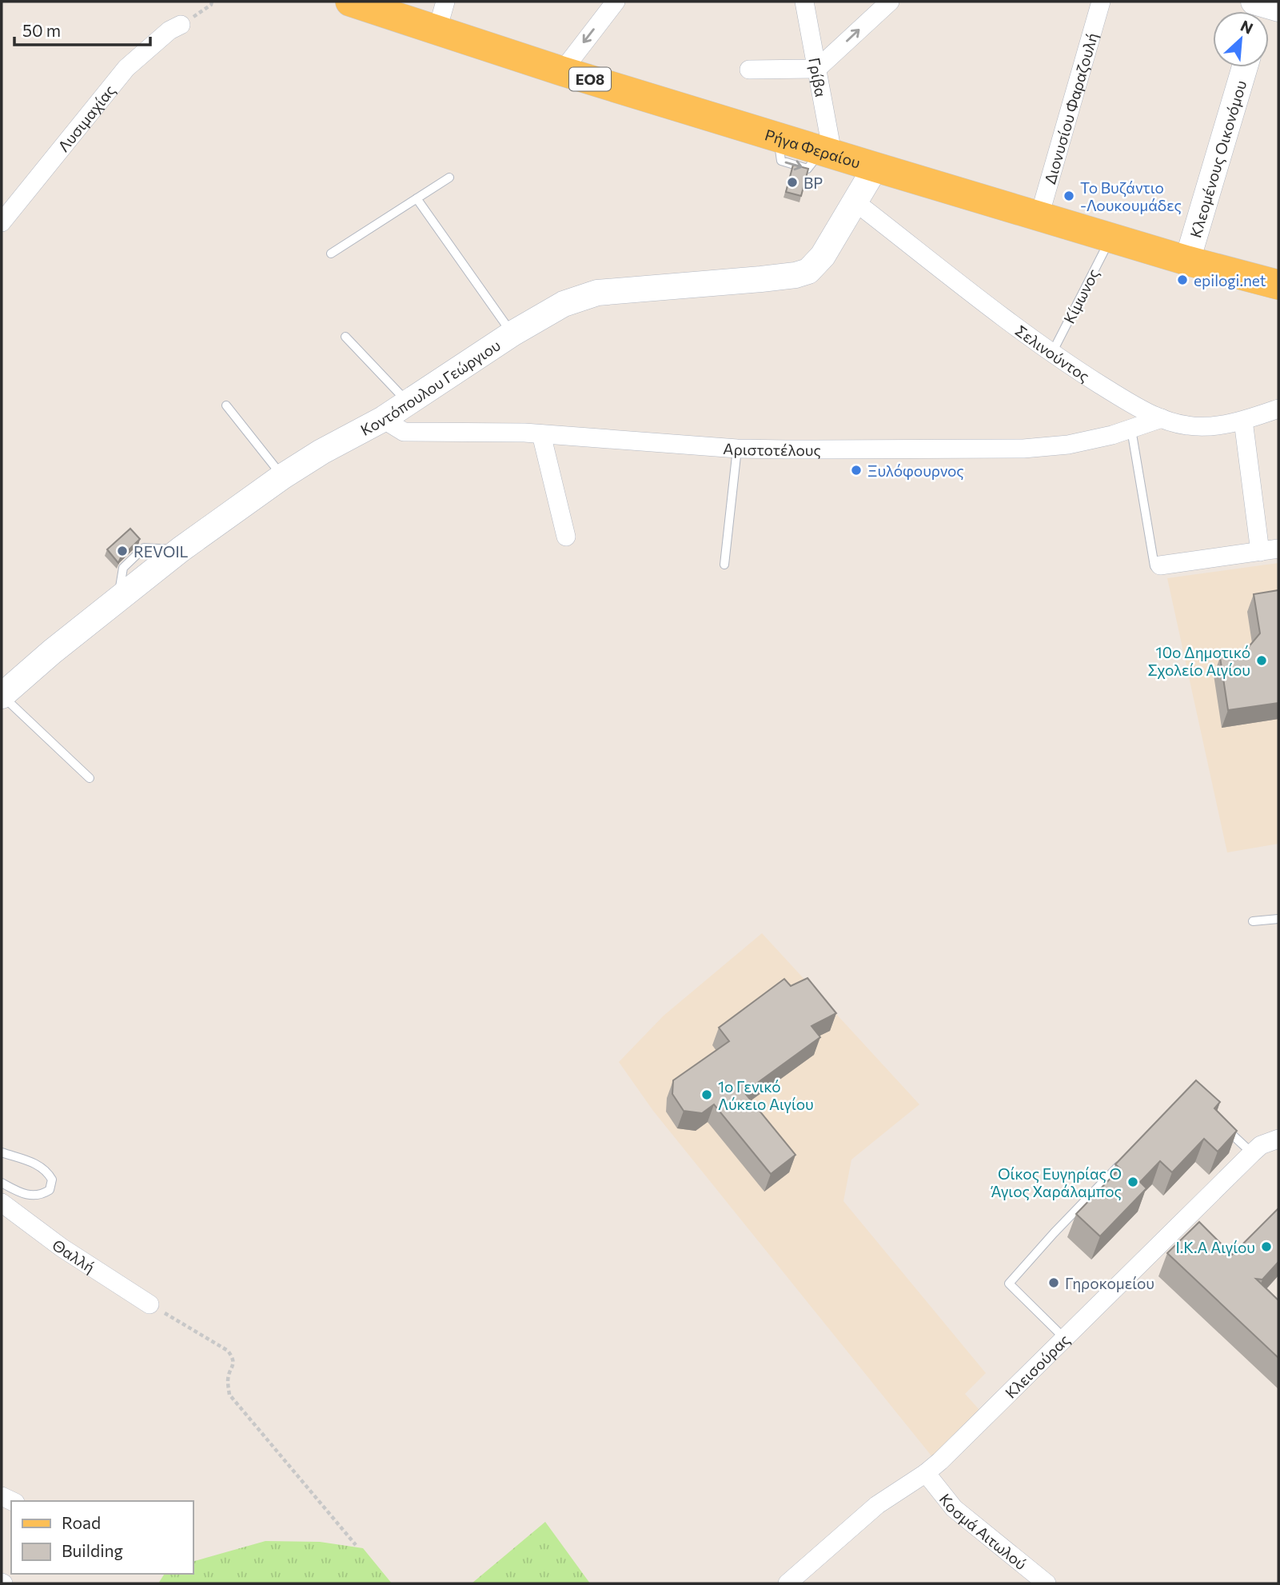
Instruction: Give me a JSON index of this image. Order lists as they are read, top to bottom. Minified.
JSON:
{"streets":{"main road":["ΕΟ8","Ρήγα Φεραίου","Κλεομένους Οικονόμου","Κοντόπουλου Γεώργιου"],"street":["Γρίβα","Διονυσίου Φαραζουλή","Λυσιμαχίας","Σελινούντος","Αριστοτέλους","Θαλλή","Κλεισούρας","Κοσμά Αιτωλού"],"lane":["Κίμωνος"]},"crossings":[["Γρίβα","Ρήγα Φεραίου"],["Διονυσίου Φαραζουλή","Ρήγα Φεραίου"],["Ρήγα Φεραίου","Κλεομένους Οικονόμου"],["Ρήγα Φεραίου","Κίμωνος"],["Ρήγα Φεραίου","Κοντόπουλου Γεώργιου"],["Κίμωνος","Σελινούντος"],["Σελινούντος","Κοντόπουλου Γεώργιου"],["Σελινούντος","Αριστοτέλους"],["Κοντόπουλου Γεώργιου","Αριστοτέλους"],["Κλεισούρας","Κοσμά Αιτωλού"]],"places":["BP","Το Βυζάντιο -Λουκουμάδες","epilogi.net","Ξυλόφουρνος","REVOIL","10o Δημοτικό Σχολείο Αιγίου","1o Γενικό Λύκειο Αιγίου","Οίκος Ευγηρίας Ο Άγιος Χαράλαμπος","Ι.Κ.Α Αιγίου","Γηροκομείου"],"legend":["Road","Building"],"scale_bar":"50 m","north":"top right"}
